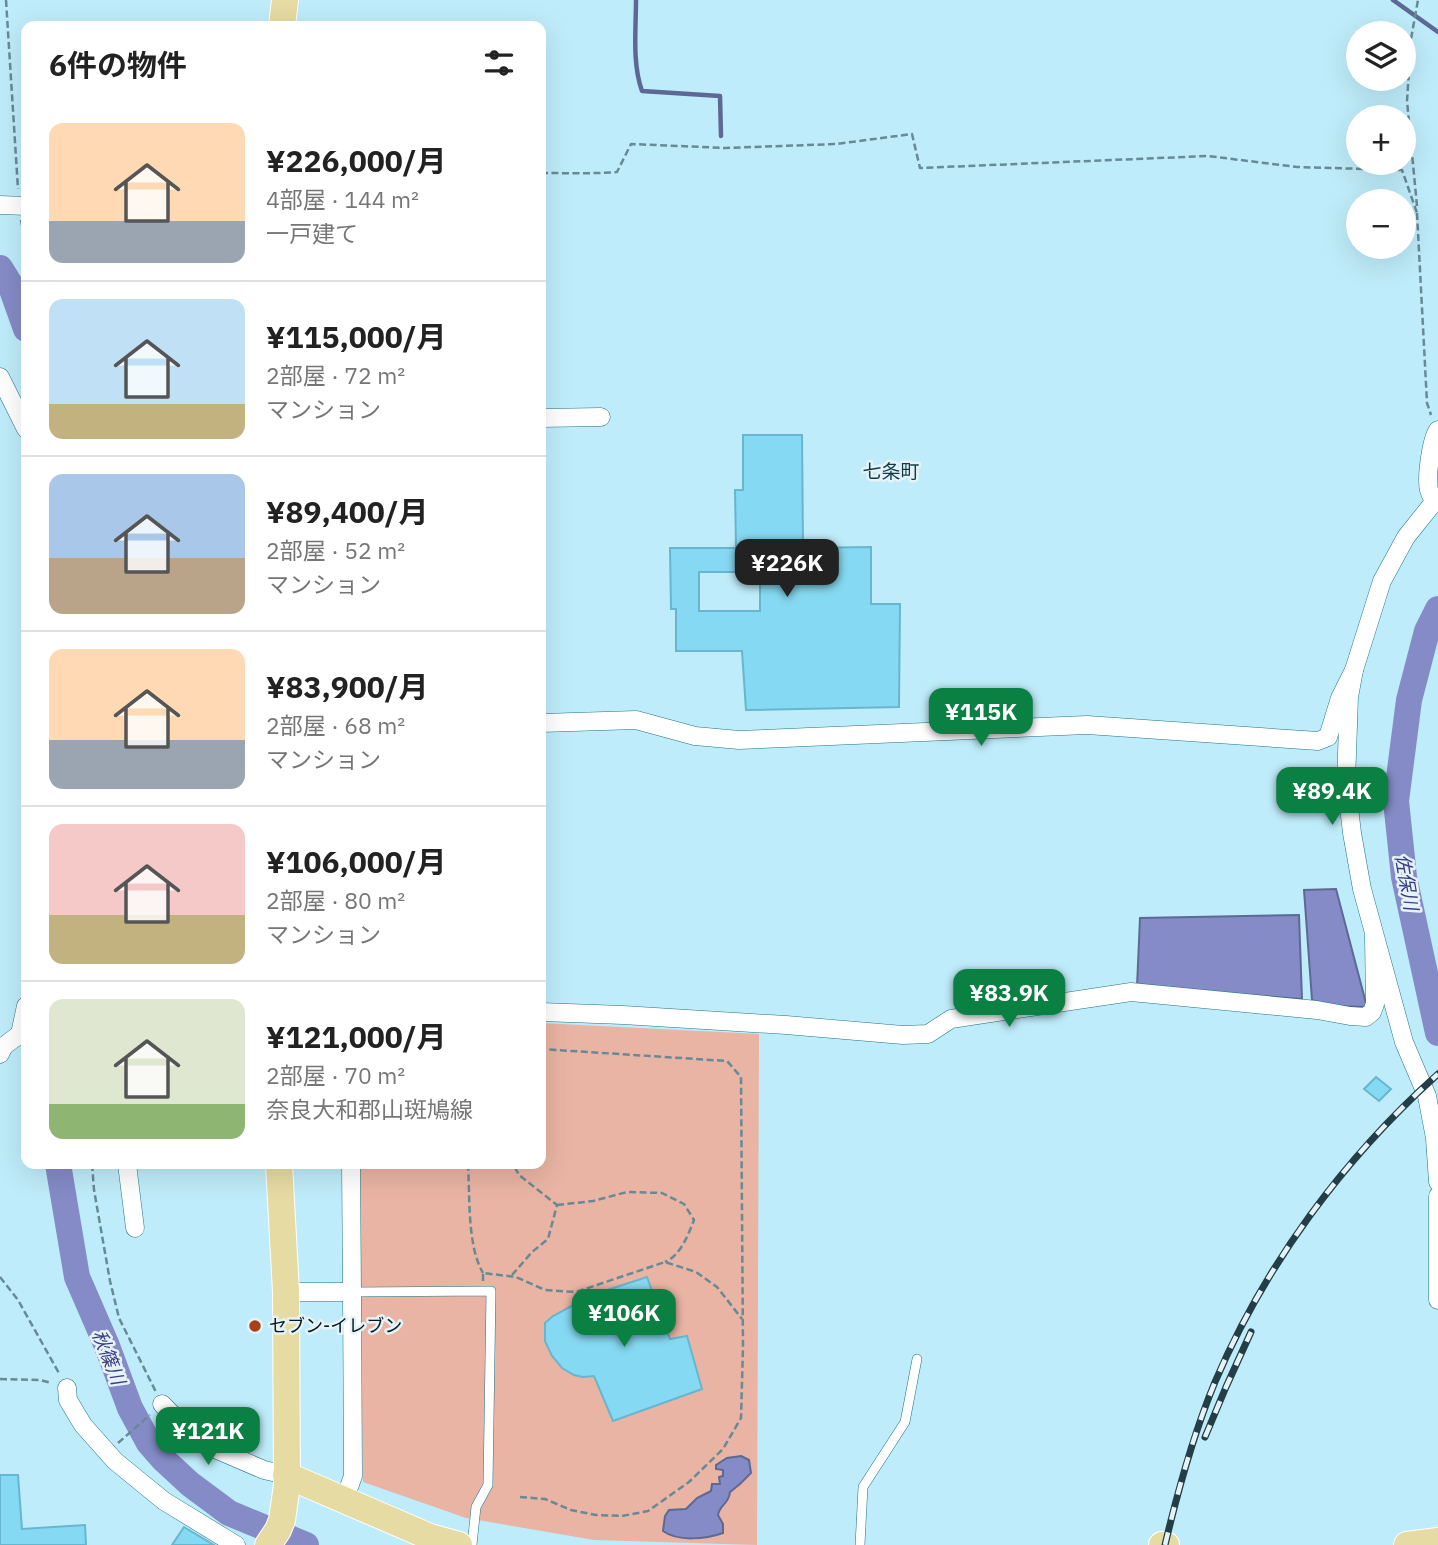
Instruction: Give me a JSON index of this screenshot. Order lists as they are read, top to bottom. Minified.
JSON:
{"districts":["七条町"],"water":["佐保川","秋篠川"],"places":["セブン-イレブン"],"page":{"map_buttons":["+","−"],"heading":"6件の物件","list":[{"name":"¥226,000/月","note":"4部屋 · 144 m² · 一戸建て"},{"name":"¥115,000/月","note":"2部屋 · 72 m² · マンション"},{"name":"¥89,400/月","note":"2部屋 · 52 m² · マンション"},{"name":"¥83,900/月","note":"2部屋 · 68 m² · マンション"},{"name":"¥106,000/月","note":"2部屋 · 80 m² · マンション"},{"name":"¥121,000/月","note":"2部屋 · 70 m² · 奈良大和郡山斑鳩線"}],"price":["¥226K","¥115K","¥89.4K","¥83.9K","¥106K","¥121K"]}}
